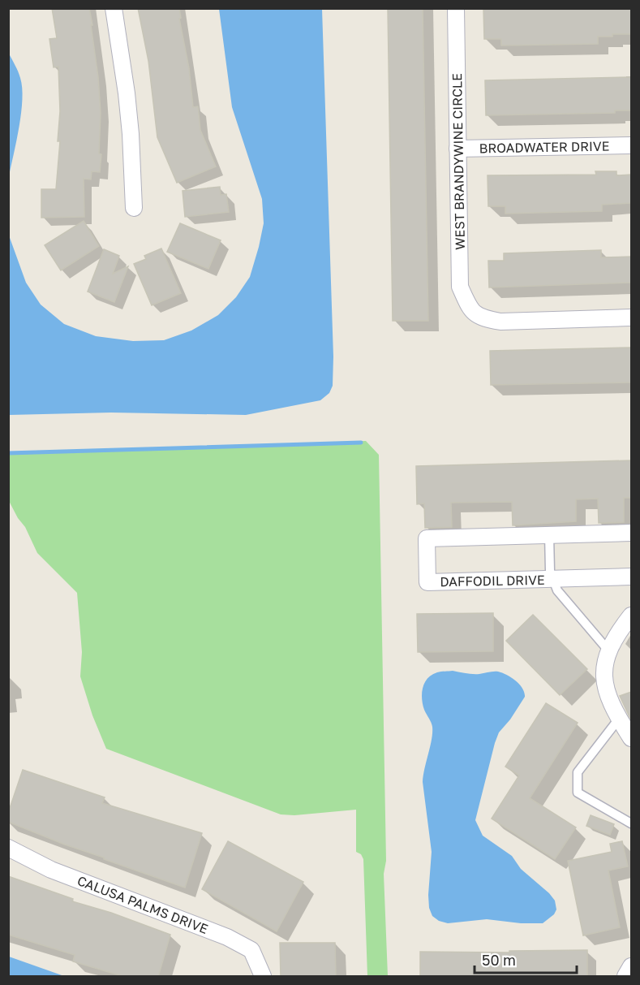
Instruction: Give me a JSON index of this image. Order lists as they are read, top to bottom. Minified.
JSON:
{"streets":{"street":["BROADWATER DRIVE","WEST BRANDYWINE CIRCLE","DAFFODIL DRIVE","CALUSA PALMS DRIVE"]},"crossings":[["BROADWATER DRIVE","WEST BRANDYWINE CIRCLE"]],"scale_bar":"50 m"}
